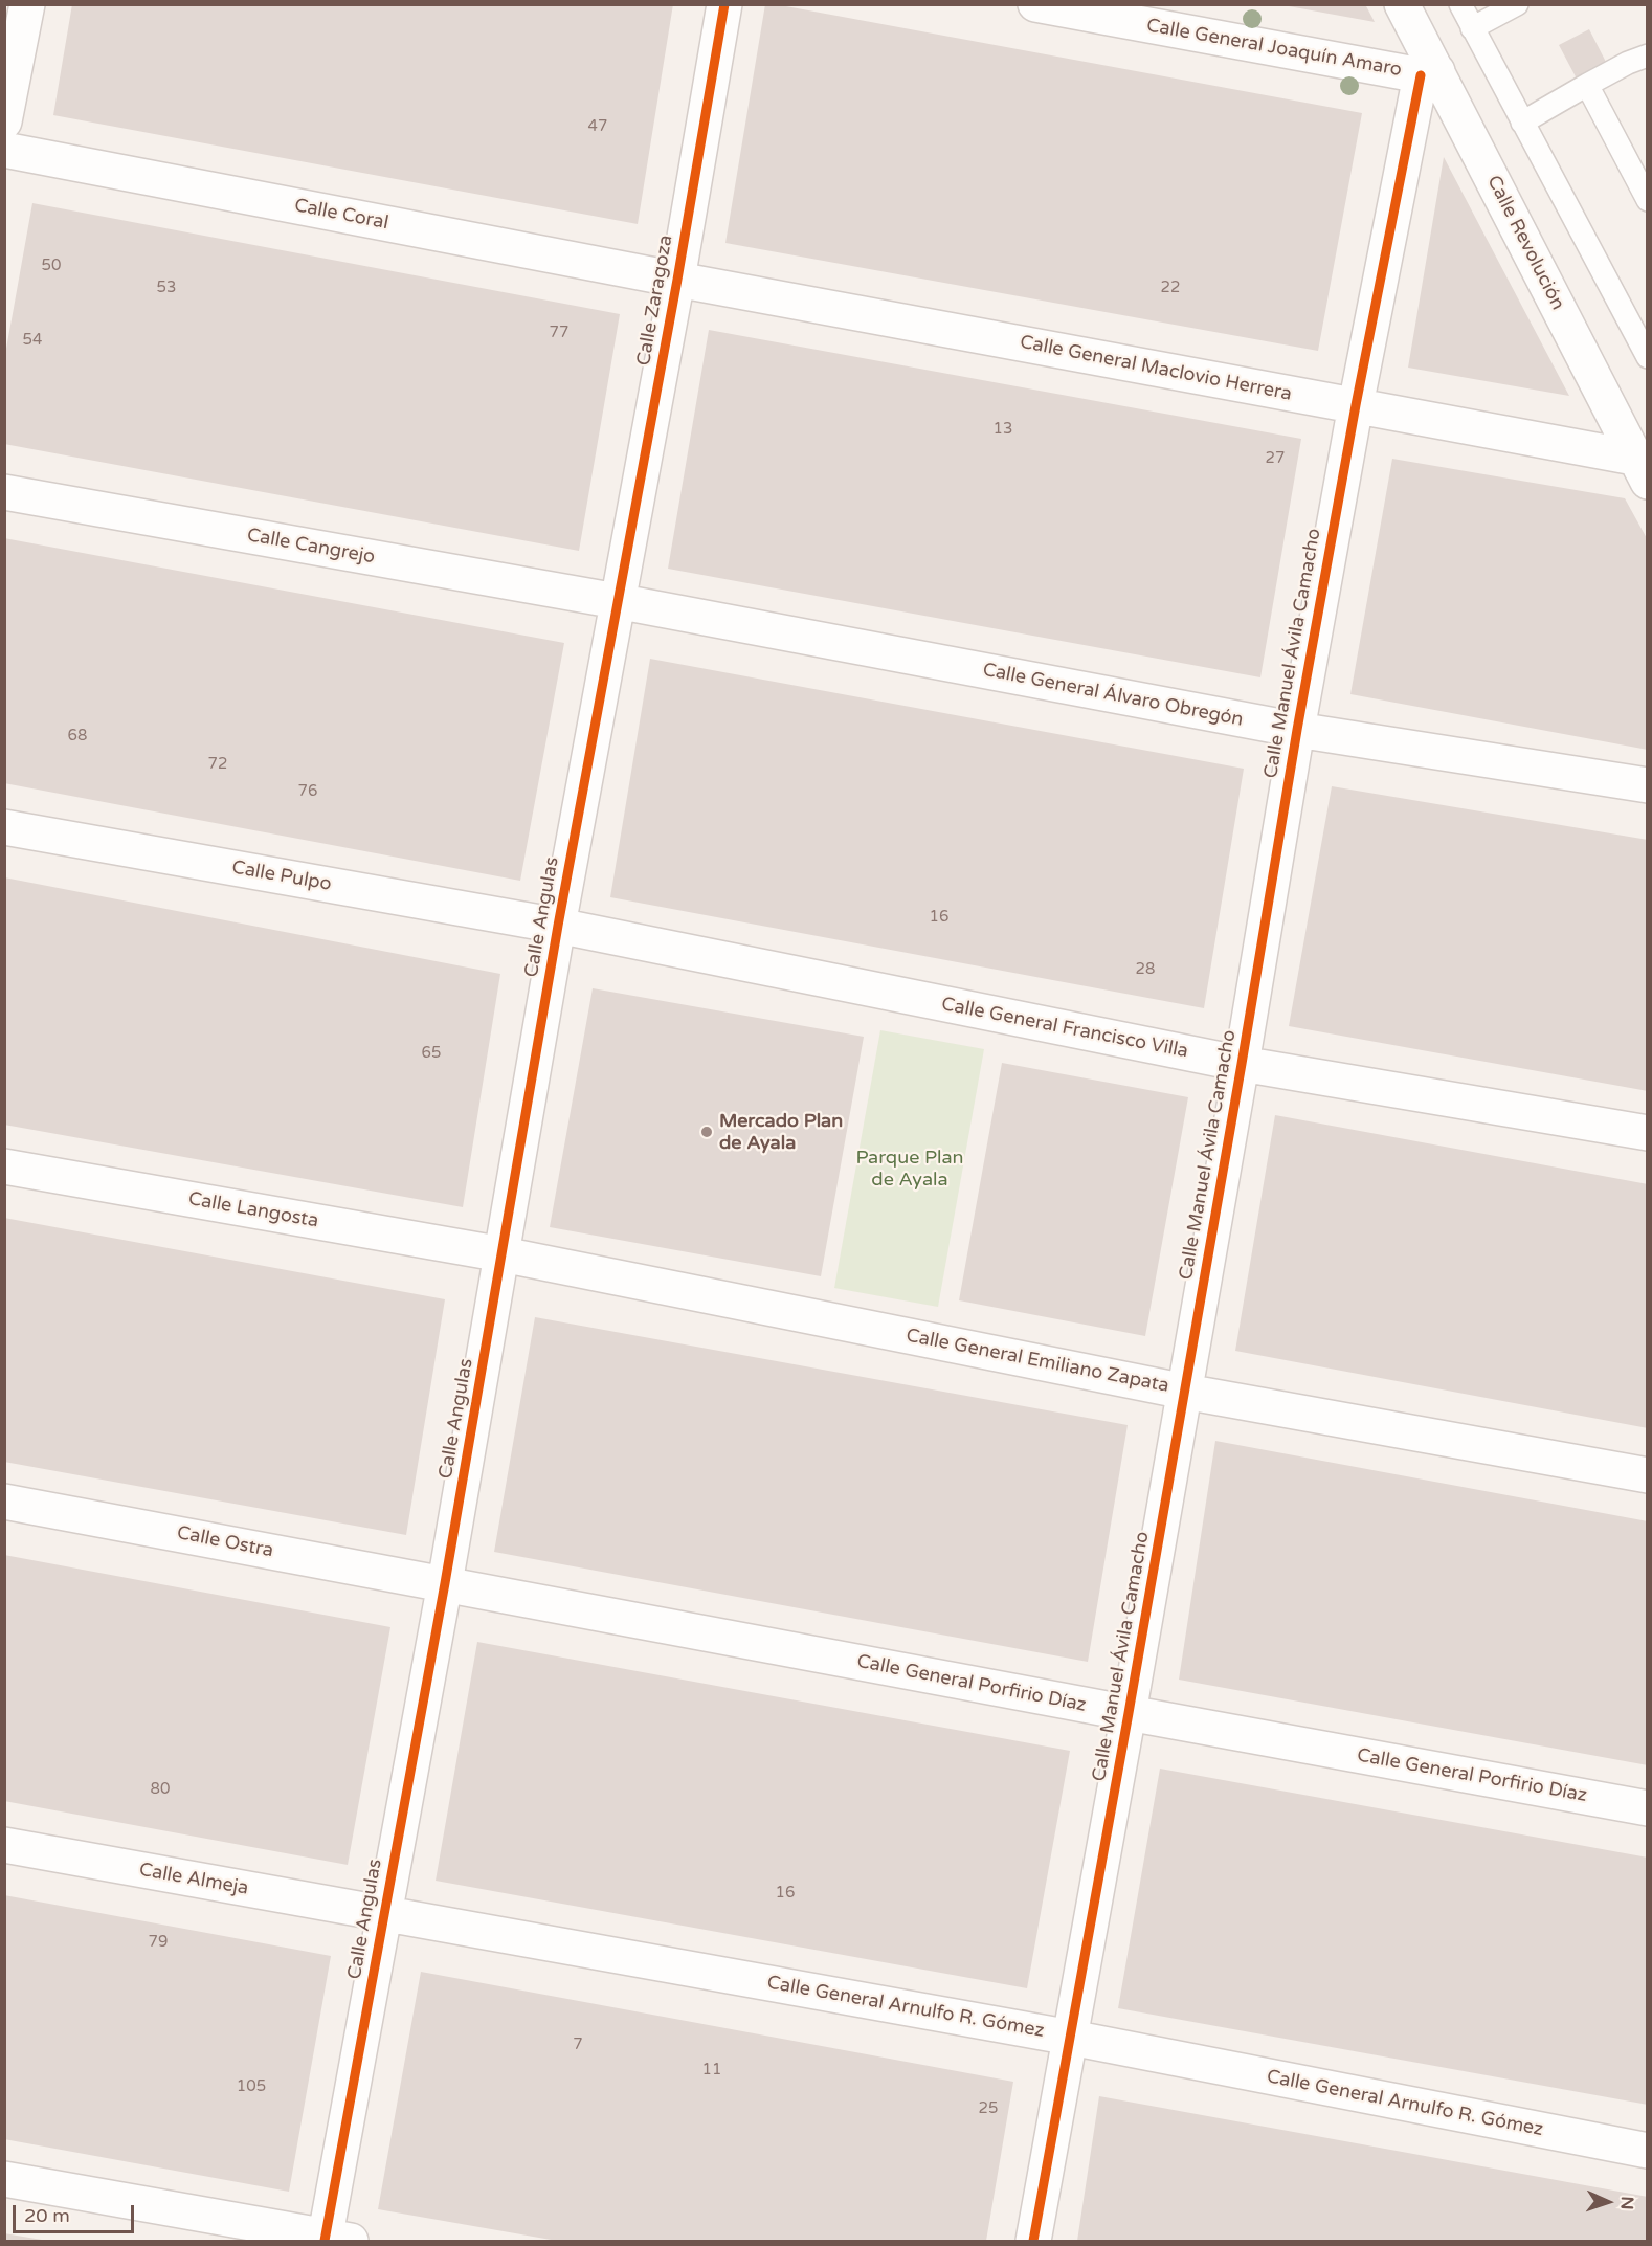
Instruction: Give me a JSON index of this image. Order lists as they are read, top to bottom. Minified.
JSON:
{"streets":{"street":["Calle General Joaquín Amaro","Calle Coral","Calle Revolución","Calle Zaragoza","Calle General Maclovio Herrera","Calle Cangrejo","Calle Manuel Ávila Camacho","Calle General Álvaro Obregón","Calle Pulpo","Calle Angulas","Calle General Francisco Villa","Calle Langosta","Calle General Emiliano Zapata","Calle Ostra","Calle General Porfirio Díaz","Calle Almeja","Calle General Arnulfo R. Gómez"]},"crossings":[["Calle General Joaquín Amaro","Calle Revolución"],["Calle General Joaquín Amaro","Calle Manuel Ávila Camacho"],["Calle Coral","Calle Zaragoza"],["Calle Coral","Calle General Maclovio Herrera"],["Calle Revolución","Calle General Maclovio Herrera"],["Calle Revolución","Calle Manuel Ávila Camacho"],["Calle Zaragoza","Calle General Maclovio Herrera"],["Calle Zaragoza","Calle Cangrejo"],["Calle Zaragoza","Calle General Álvaro Obregón"],["Calle Zaragoza","Calle Angulas"],["Calle General Maclovio Herrera","Calle Manuel Ávila Camacho"],["Calle Cangrejo","Calle General Álvaro Obregón"],["Calle Cangrejo","Calle Angulas"],["Calle Manuel Ávila Camacho","Calle General Álvaro Obregón"],["Calle Manuel Ávila Camacho","Calle General Francisco Villa"],["Calle Manuel Ávila Camacho","Calle General Emiliano Zapata"],["Calle Manuel Ávila Camacho","Calle General Porfirio Díaz"],["Calle Manuel Ávila Camacho","Calle General Arnulfo R. Gómez"],["Calle General Álvaro Obregón","Calle Angulas"],["Calle Pulpo","Calle Angulas"],["Calle Pulpo","Calle General Francisco Villa"],["Calle Angulas","Calle General Francisco Villa"],["Calle Angulas","Calle Langosta"],["Calle Angulas","Calle General Emiliano Zapata"],["Calle Angulas","Calle Ostra"],["Calle Angulas","Calle General Porfirio Díaz"],["Calle Angulas","Calle Almeja"],["Calle Angulas","Calle General Arnulfo R. Gómez"],["Calle Langosta","Calle General Emiliano Zapata"],["Calle Ostra","Calle General Porfirio Díaz"],["Calle Almeja","Calle General Arnulfo R. Gómez"]],"parks":["Parque Plan de Ayala"],"places":["Mercado Plan de Ayala"],"house_numbers":["47","50","53","22","77","54","13","27","68","72","76","16","28","65","80","16","79","7","11","105","25"],"scale_bar":"20 m","north":"right"}
